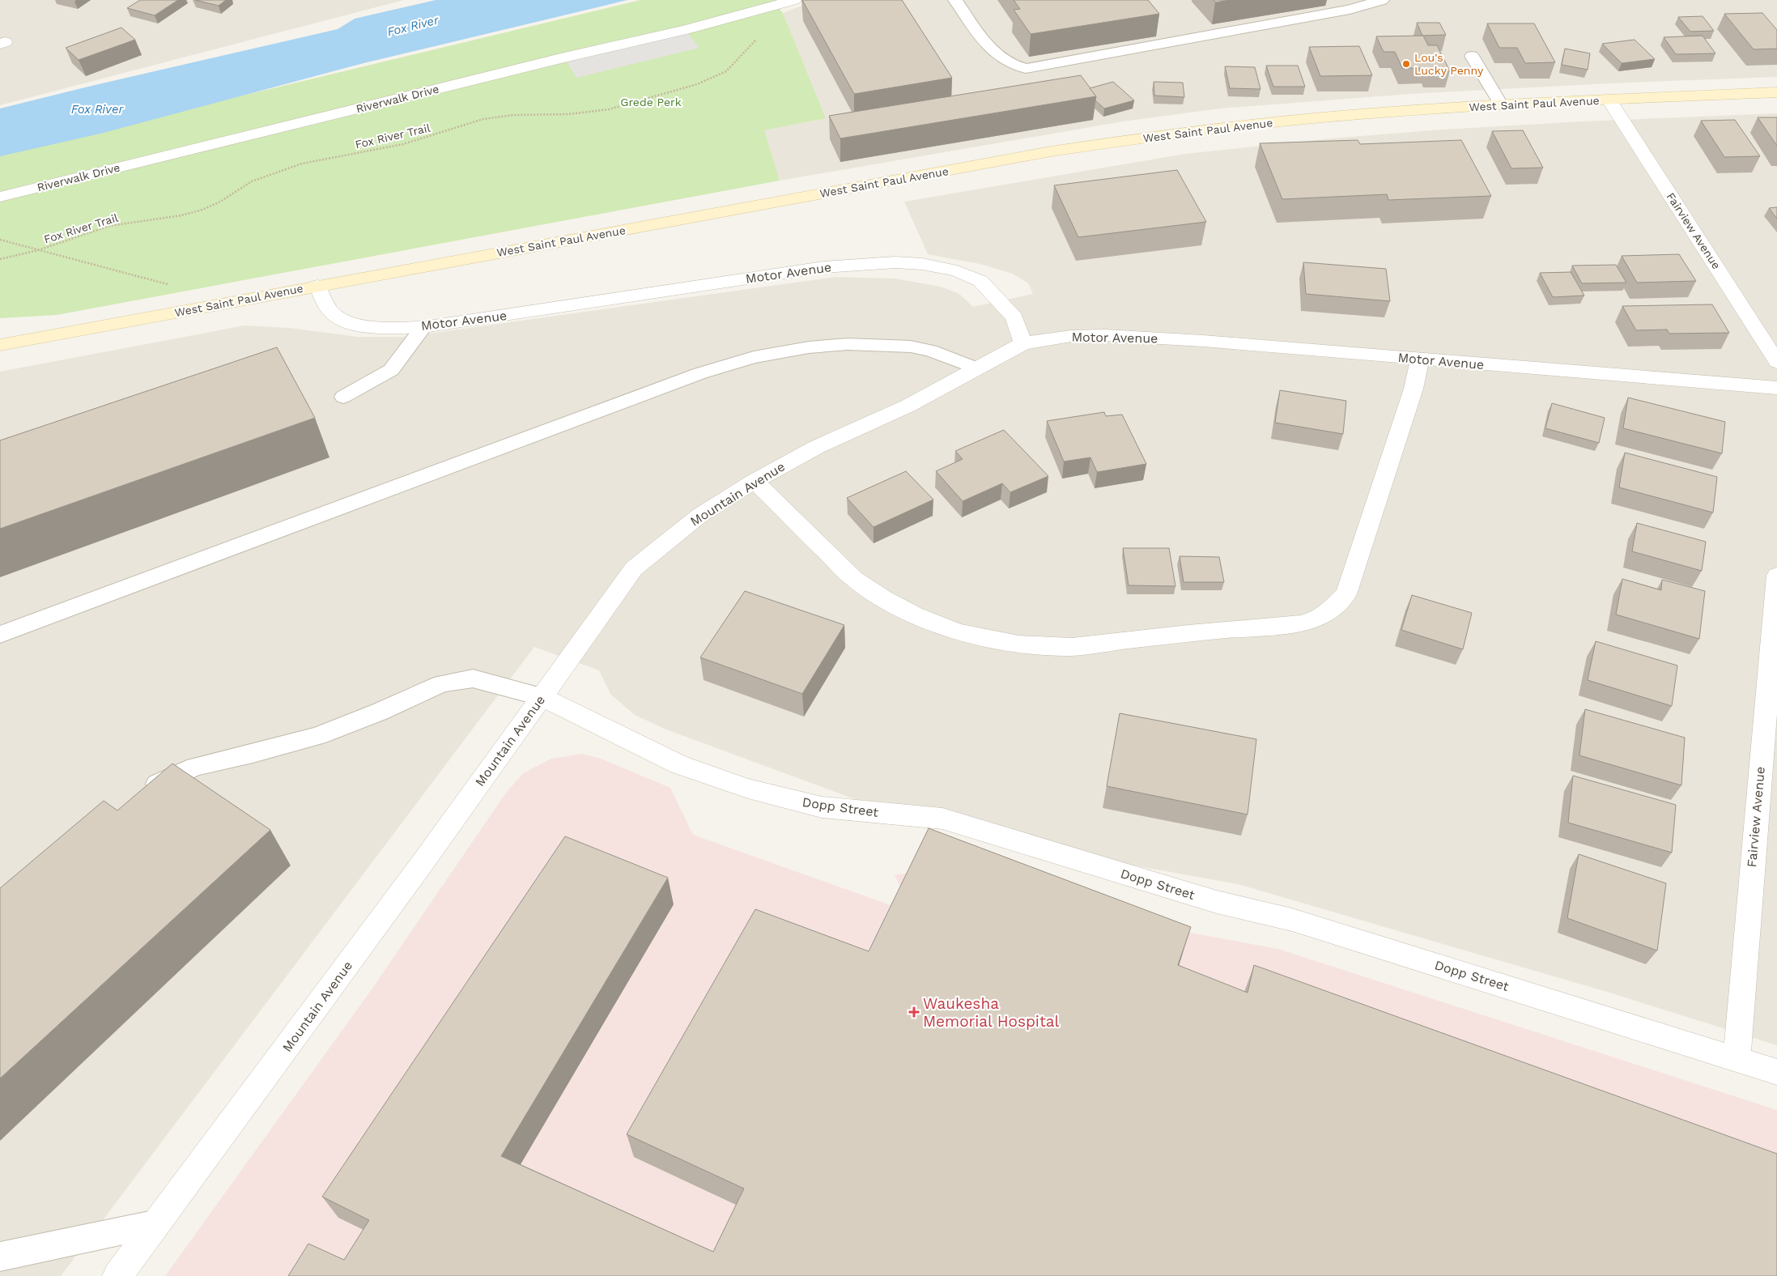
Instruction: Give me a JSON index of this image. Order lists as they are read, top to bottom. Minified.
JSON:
{"streets":{"main road":["West Saint Paul Avenue"],"street":["Riverwalk Drive","Fairview Avenue","Motor Avenue","Mountain Avenue","Dopp Street"],"path":["Fox River Trail"]},"crossings":[["West Saint Paul Avenue","Fairview Avenue"],["West Saint Paul Avenue","Motor Avenue"],["Fairview Avenue","Dopp Street"],["Motor Avenue","Mountain Avenue"],["Mountain Avenue","Dopp Street"]],"water":["Fox River"],"parks":["Grede Perk"],"places":{"other":["Lou's Lucky Penny"],"health":["Waukesha Memorial Hospital"]}}
